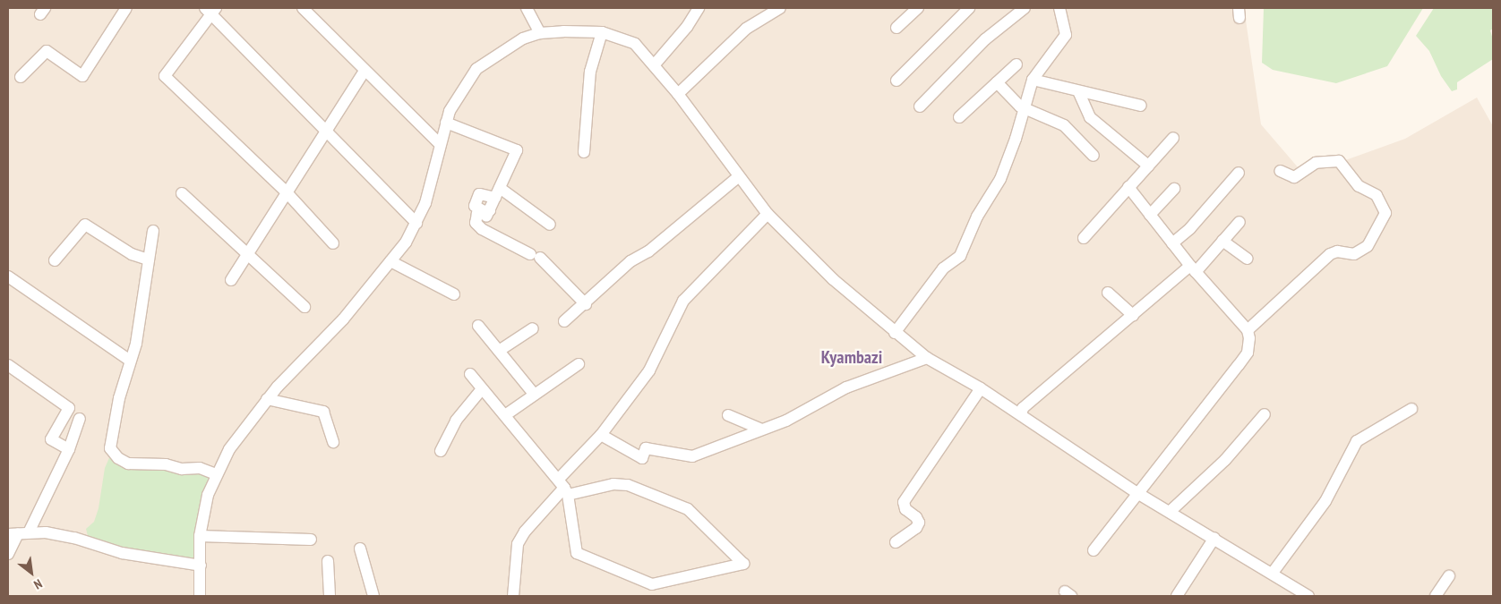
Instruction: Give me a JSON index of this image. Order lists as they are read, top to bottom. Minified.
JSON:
{"districts":["Kyambazi"],"north":"bottom right"}
